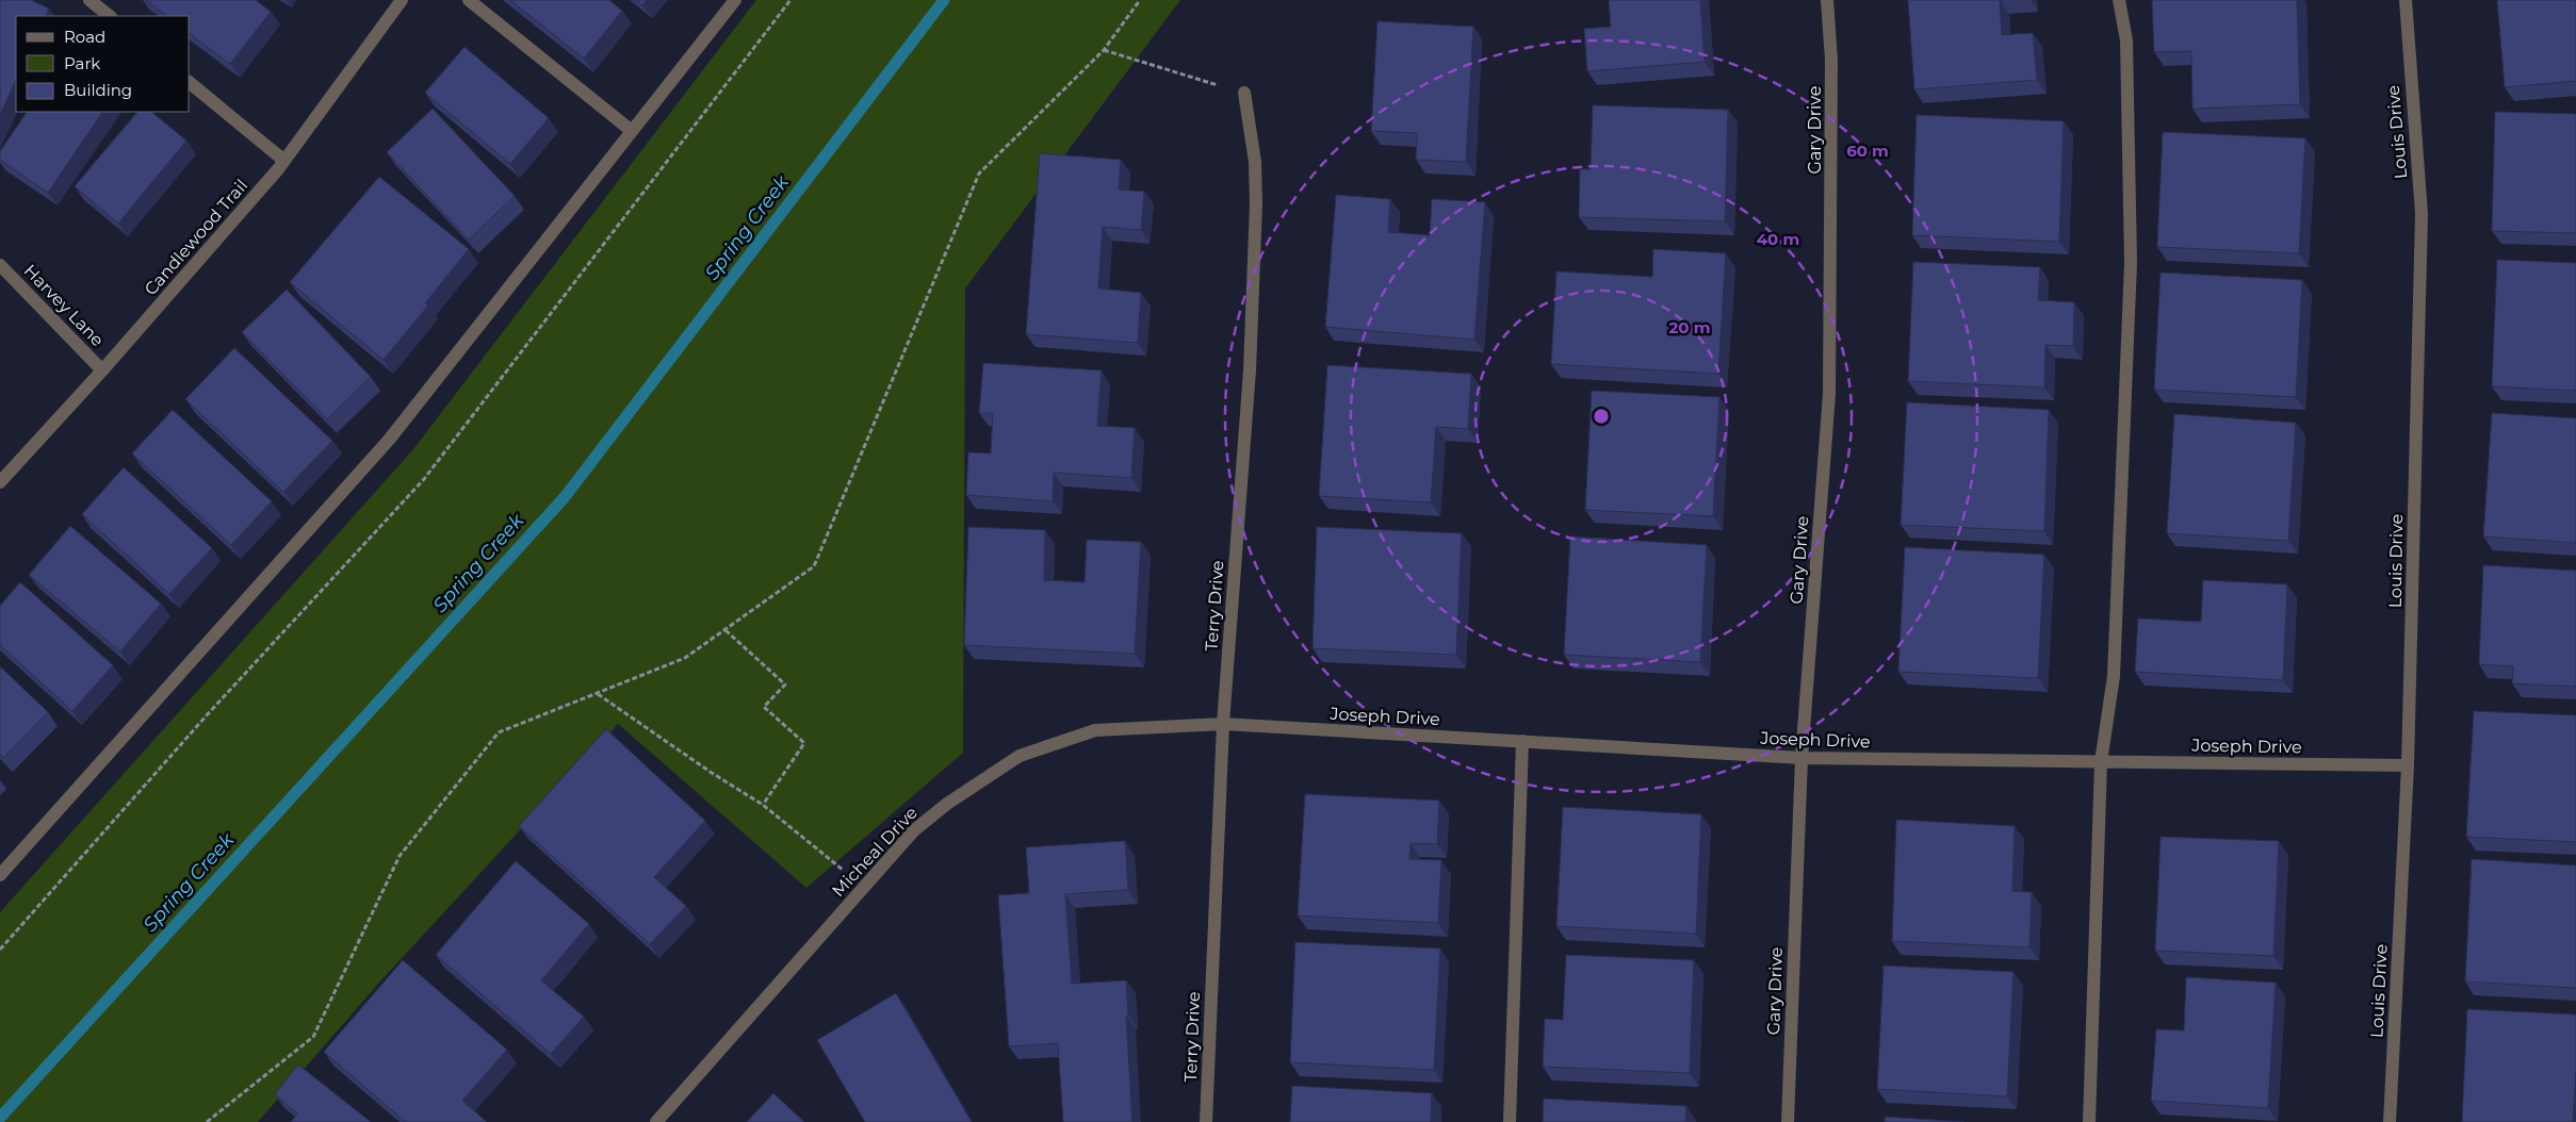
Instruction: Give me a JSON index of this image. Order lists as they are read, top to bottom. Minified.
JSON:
{"streets":{"street":["Gary Drive","Louis Drive","Candlewood Trail","Harvey Lane","Terry Drive","Joseph Drive","Micheal Drive"]},"crossings":[["Gary Drive","Joseph Drive"],["Louis Drive","Joseph Drive"],["Candlewood Trail","Harvey Lane"],["Terry Drive","Joseph Drive"],["Terry Drive","Micheal Drive"],["Joseph Drive","Micheal Drive"]],"water":["Spring Creek"],"legend":["Road","Park","Building"],"rings":["60 m","40 m","20 m"]}
